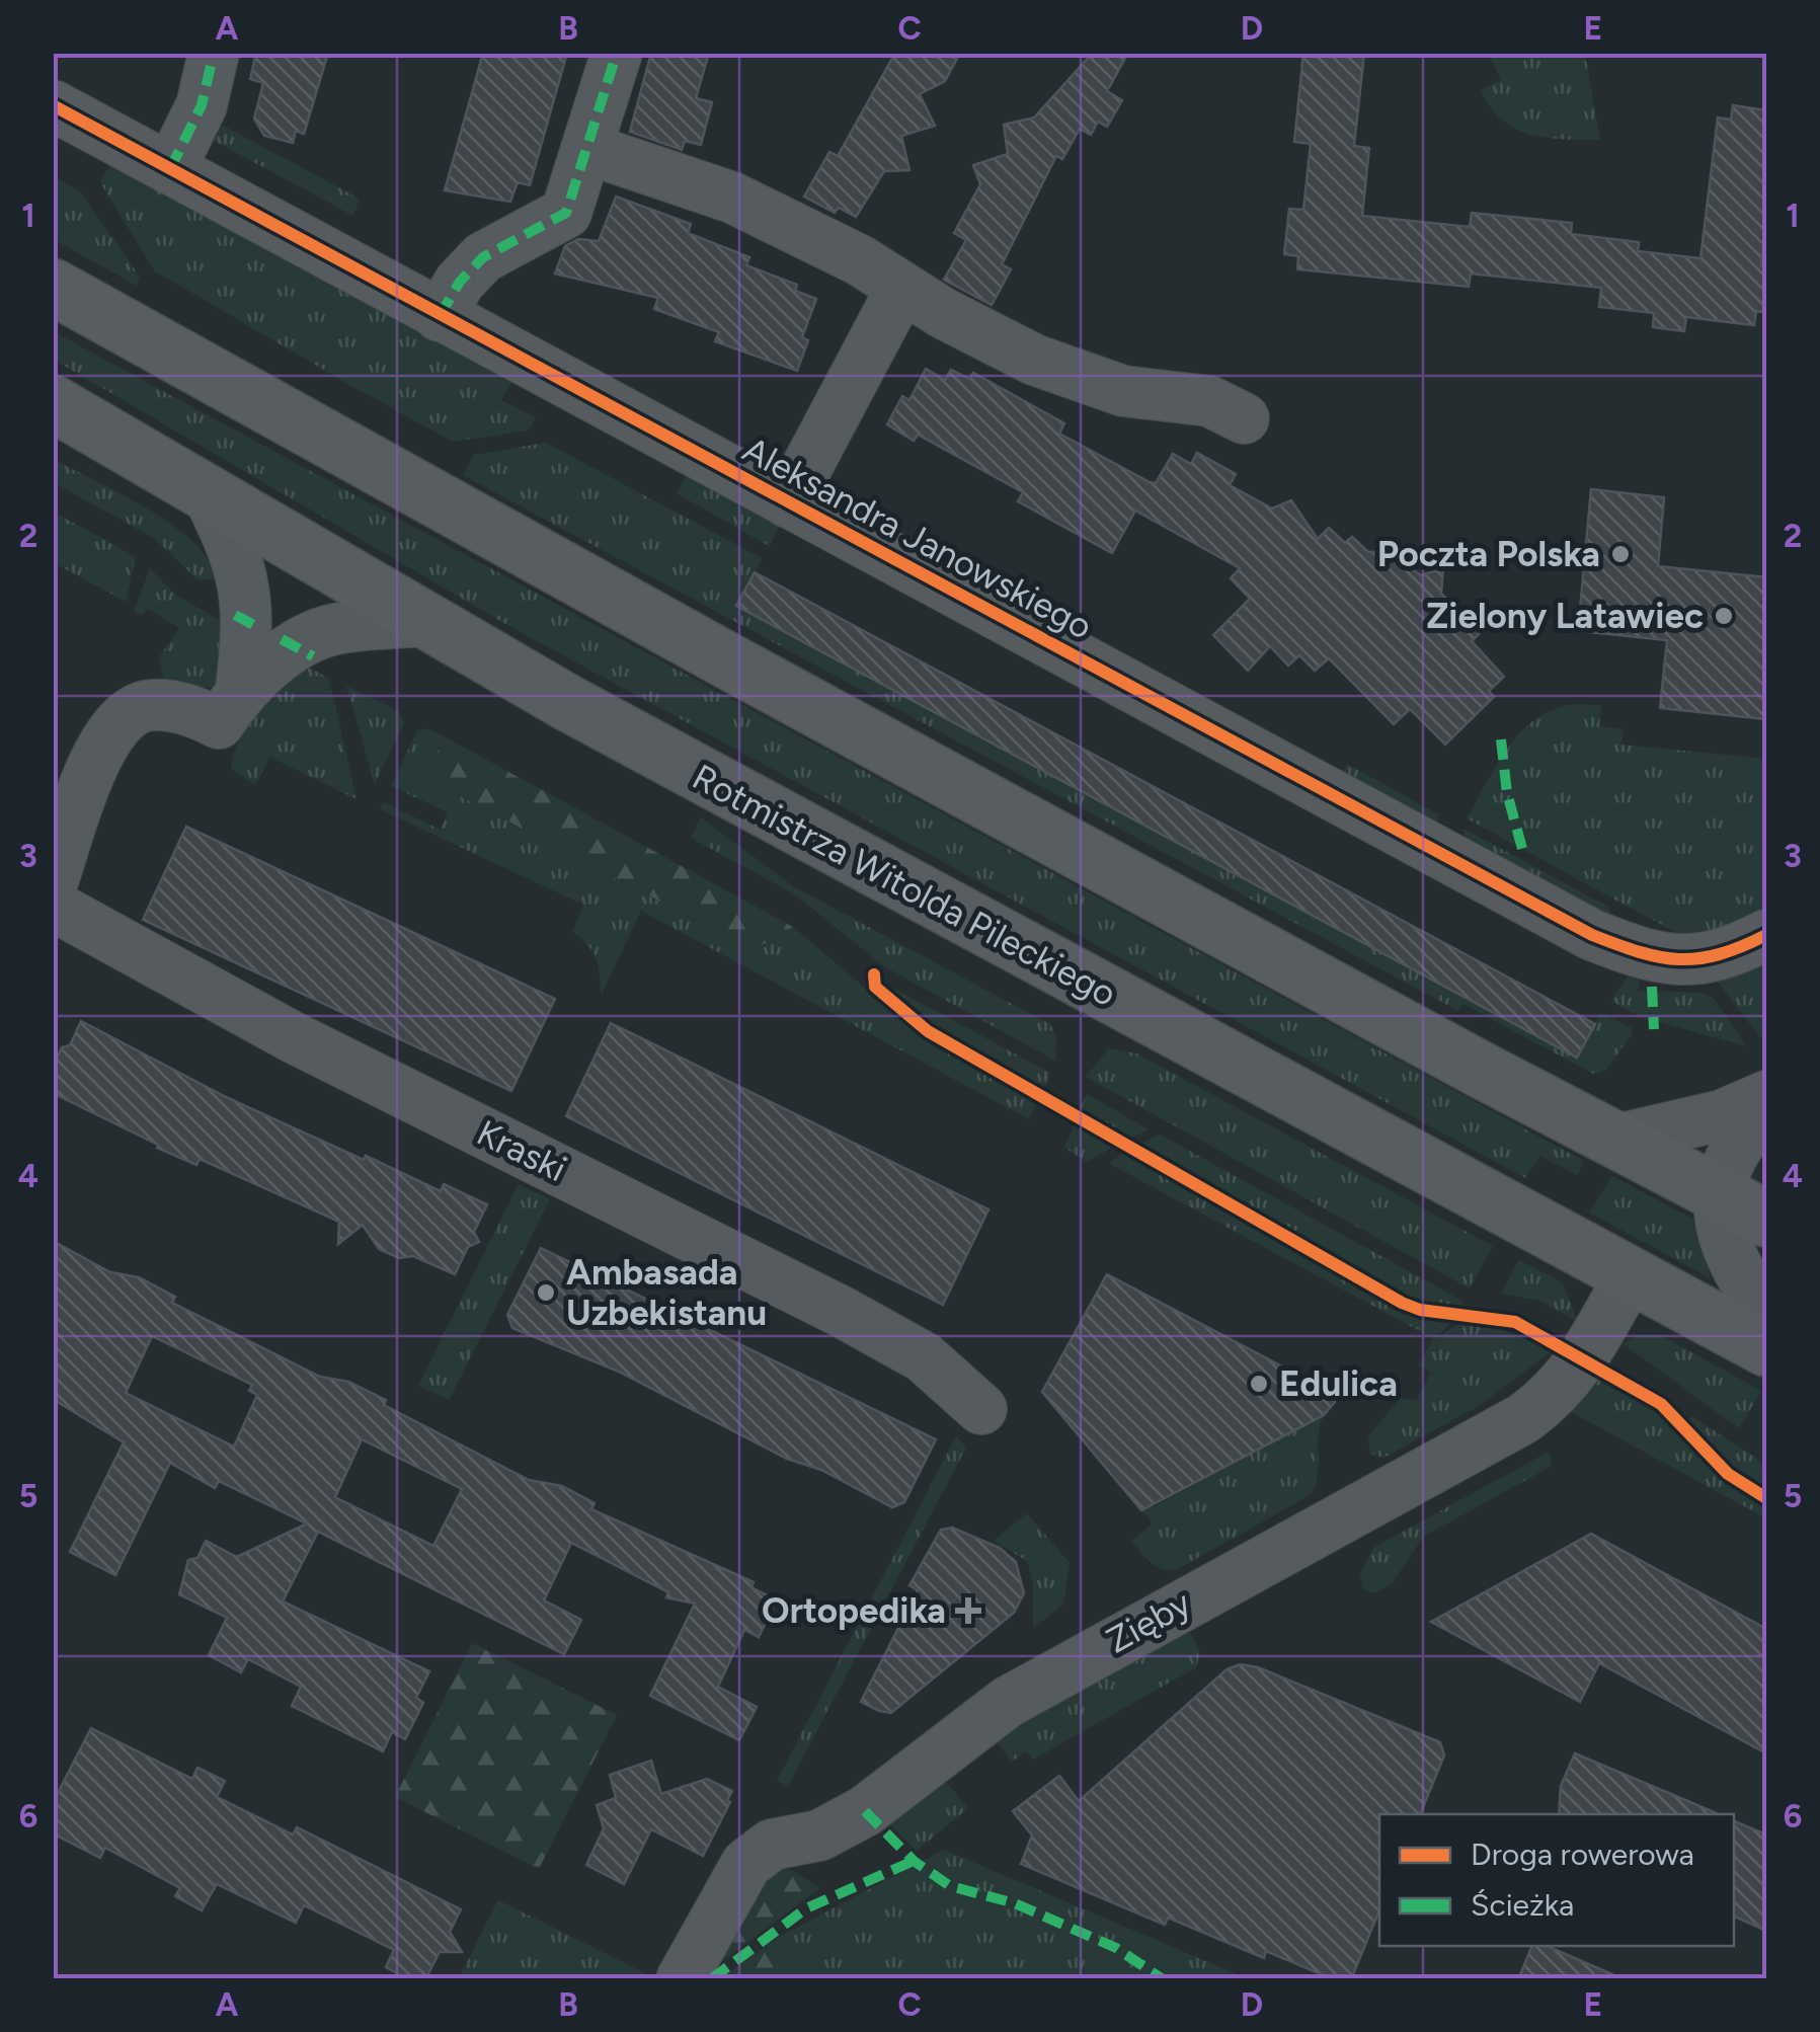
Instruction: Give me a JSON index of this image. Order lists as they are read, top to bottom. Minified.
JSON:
{"streets":{"main road":["Rotmistrza Witolda Pileckiego"],"street":["Aleksandra Janowskiego","Kraski","Zięby"]},"crossings":[["Rotmistrza Witolda Pileckiego","Zięby"]],"places":{"other":["Poczta Polska","Zielony Latawiec","Ambasada Uzbekistanu","Edulica"],"health":["Ortopedika"]},"legend":["Droga rowerowa","Ścieżka"],"grid":{"columns":["A","B","C","D","E"],"rows":["1","2","3","4","5","6"]}}
